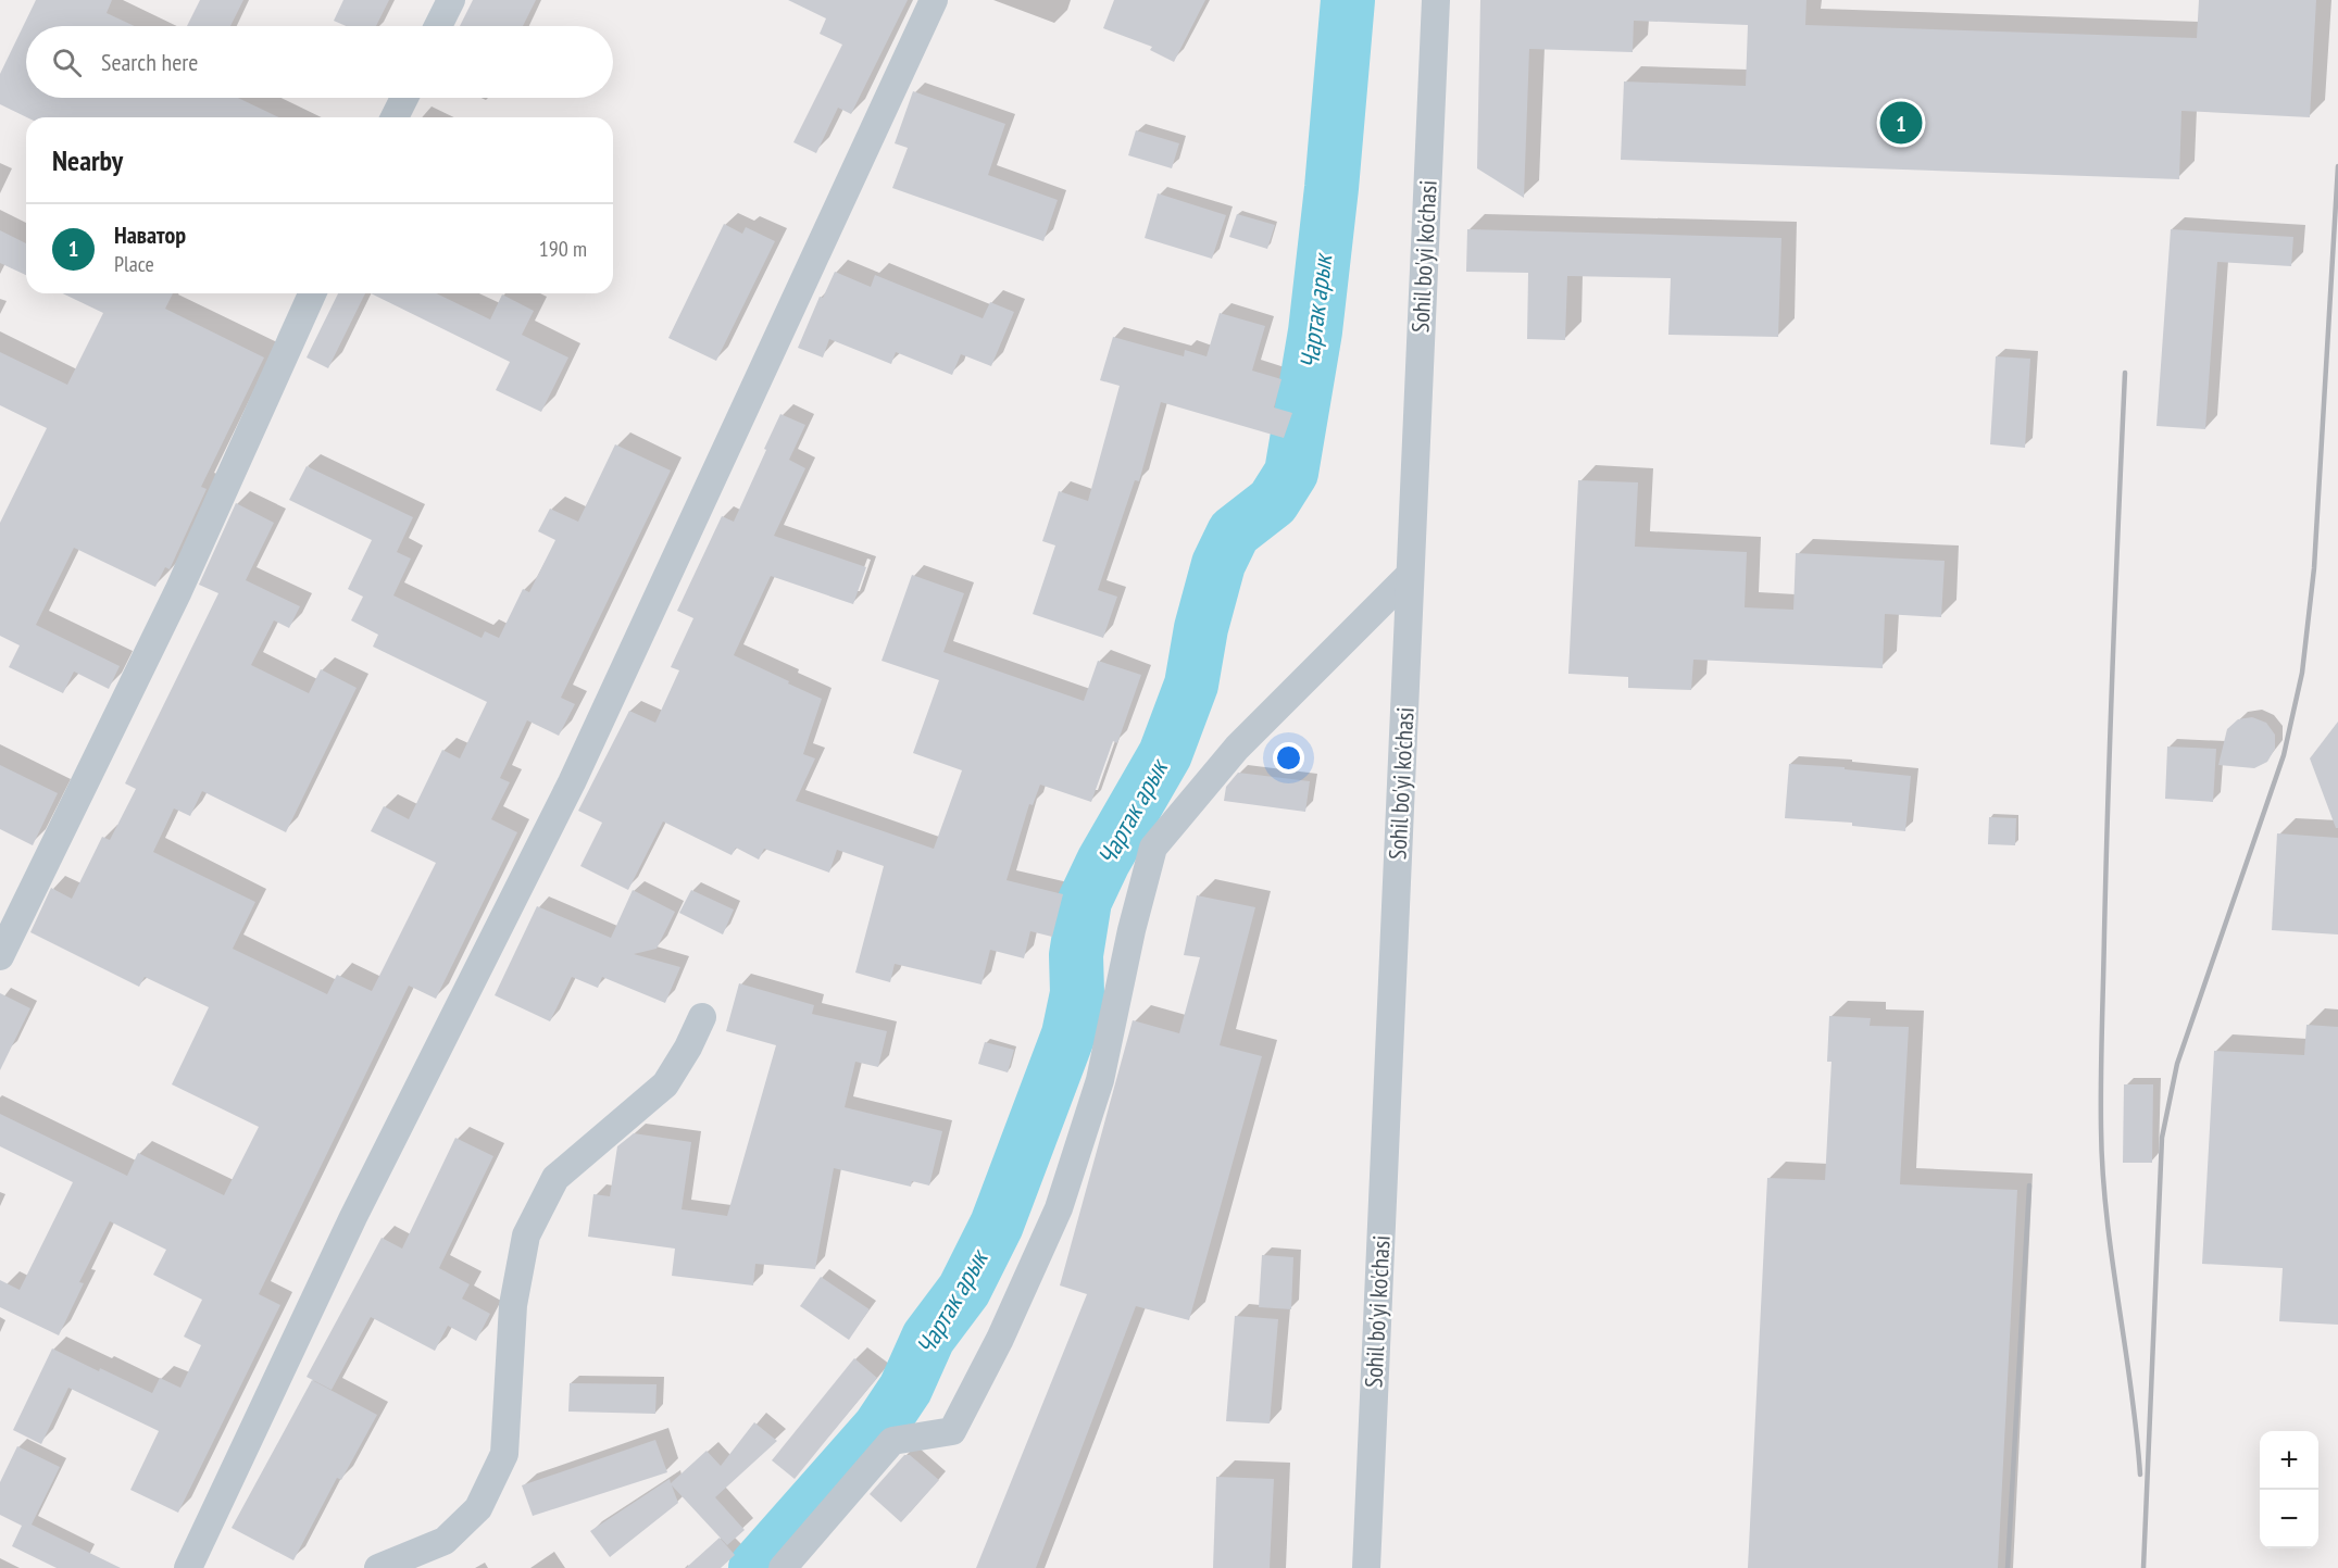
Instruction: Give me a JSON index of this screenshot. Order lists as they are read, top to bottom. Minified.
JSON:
{"streets":{"street":["Sohil bo'yi ko'chasi"]},"water":["Чартак арык"],"page":{"search":"Search here","pins":"1","heading":"Nearby","list":[{"mark":"1","name":"Наватор","note":"Place","value":"190 m"}],"map_buttons":["+","−"]}}
